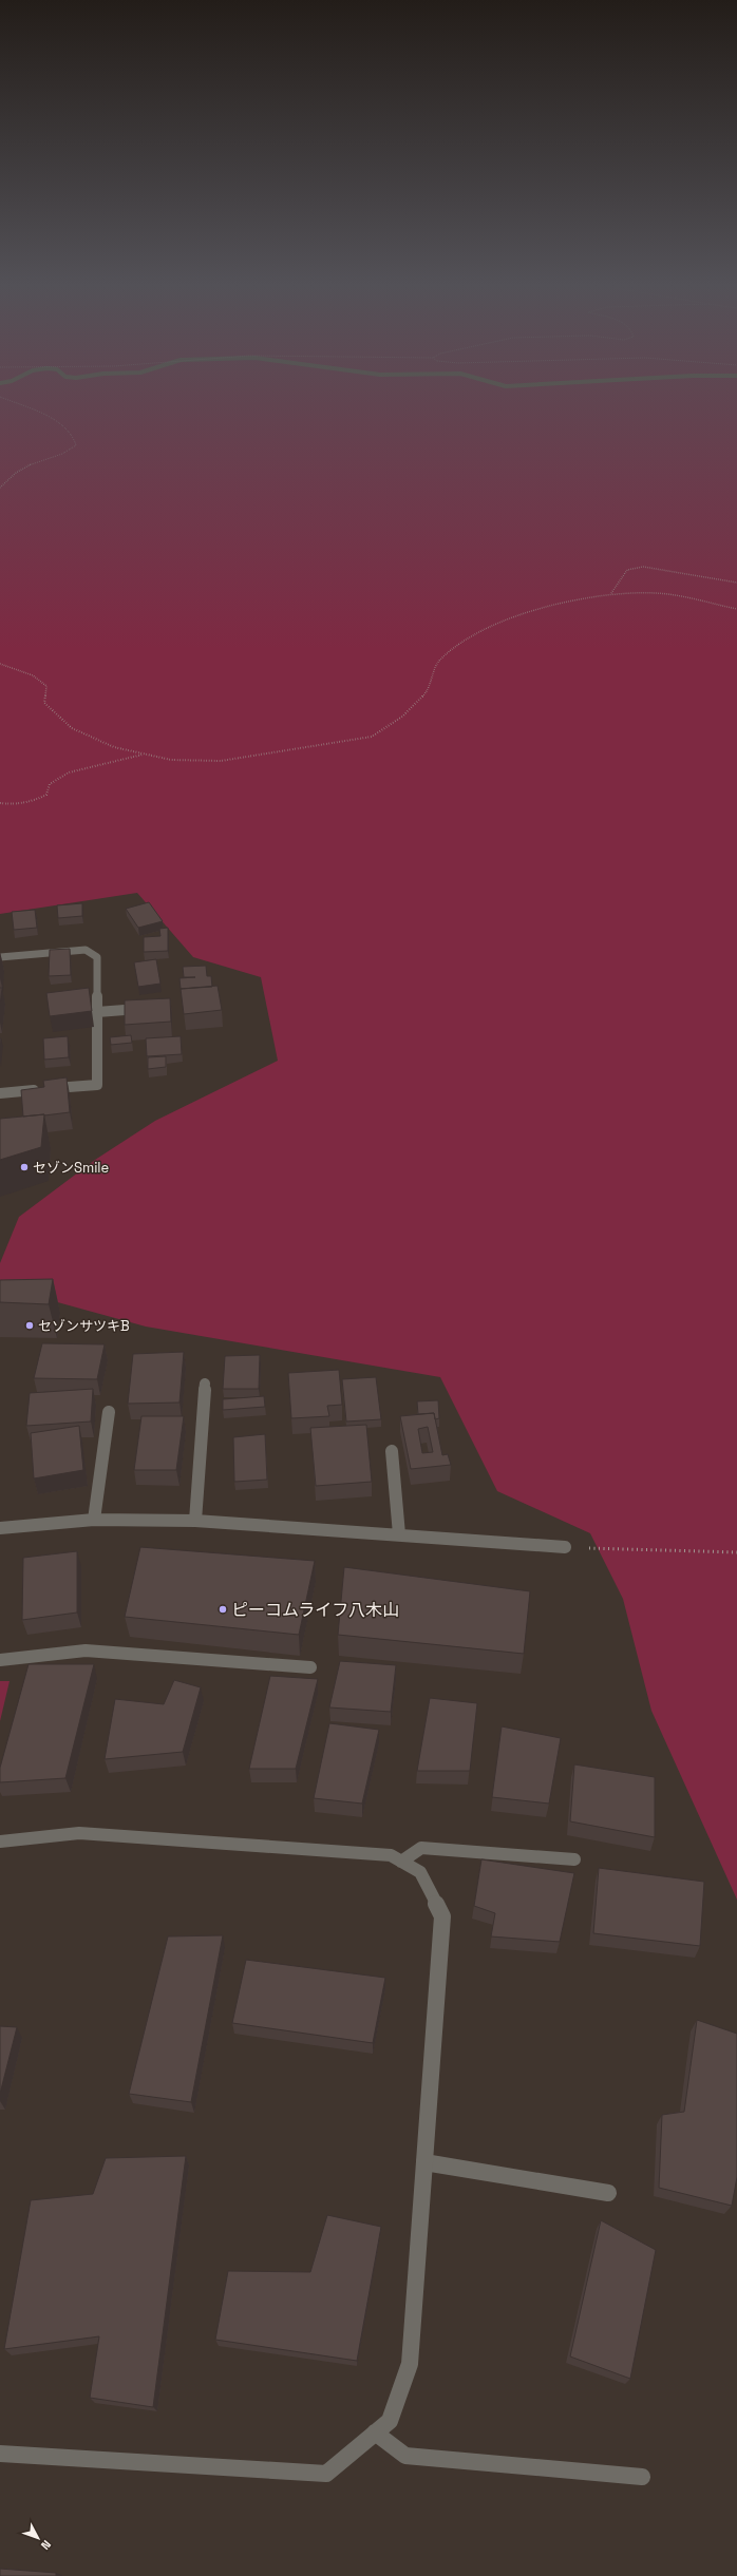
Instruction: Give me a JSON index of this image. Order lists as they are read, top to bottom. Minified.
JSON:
{"places":["セゾンSmile","セゾンサツキB","ピーコムライフ八木山"],"north":"bottom right"}
